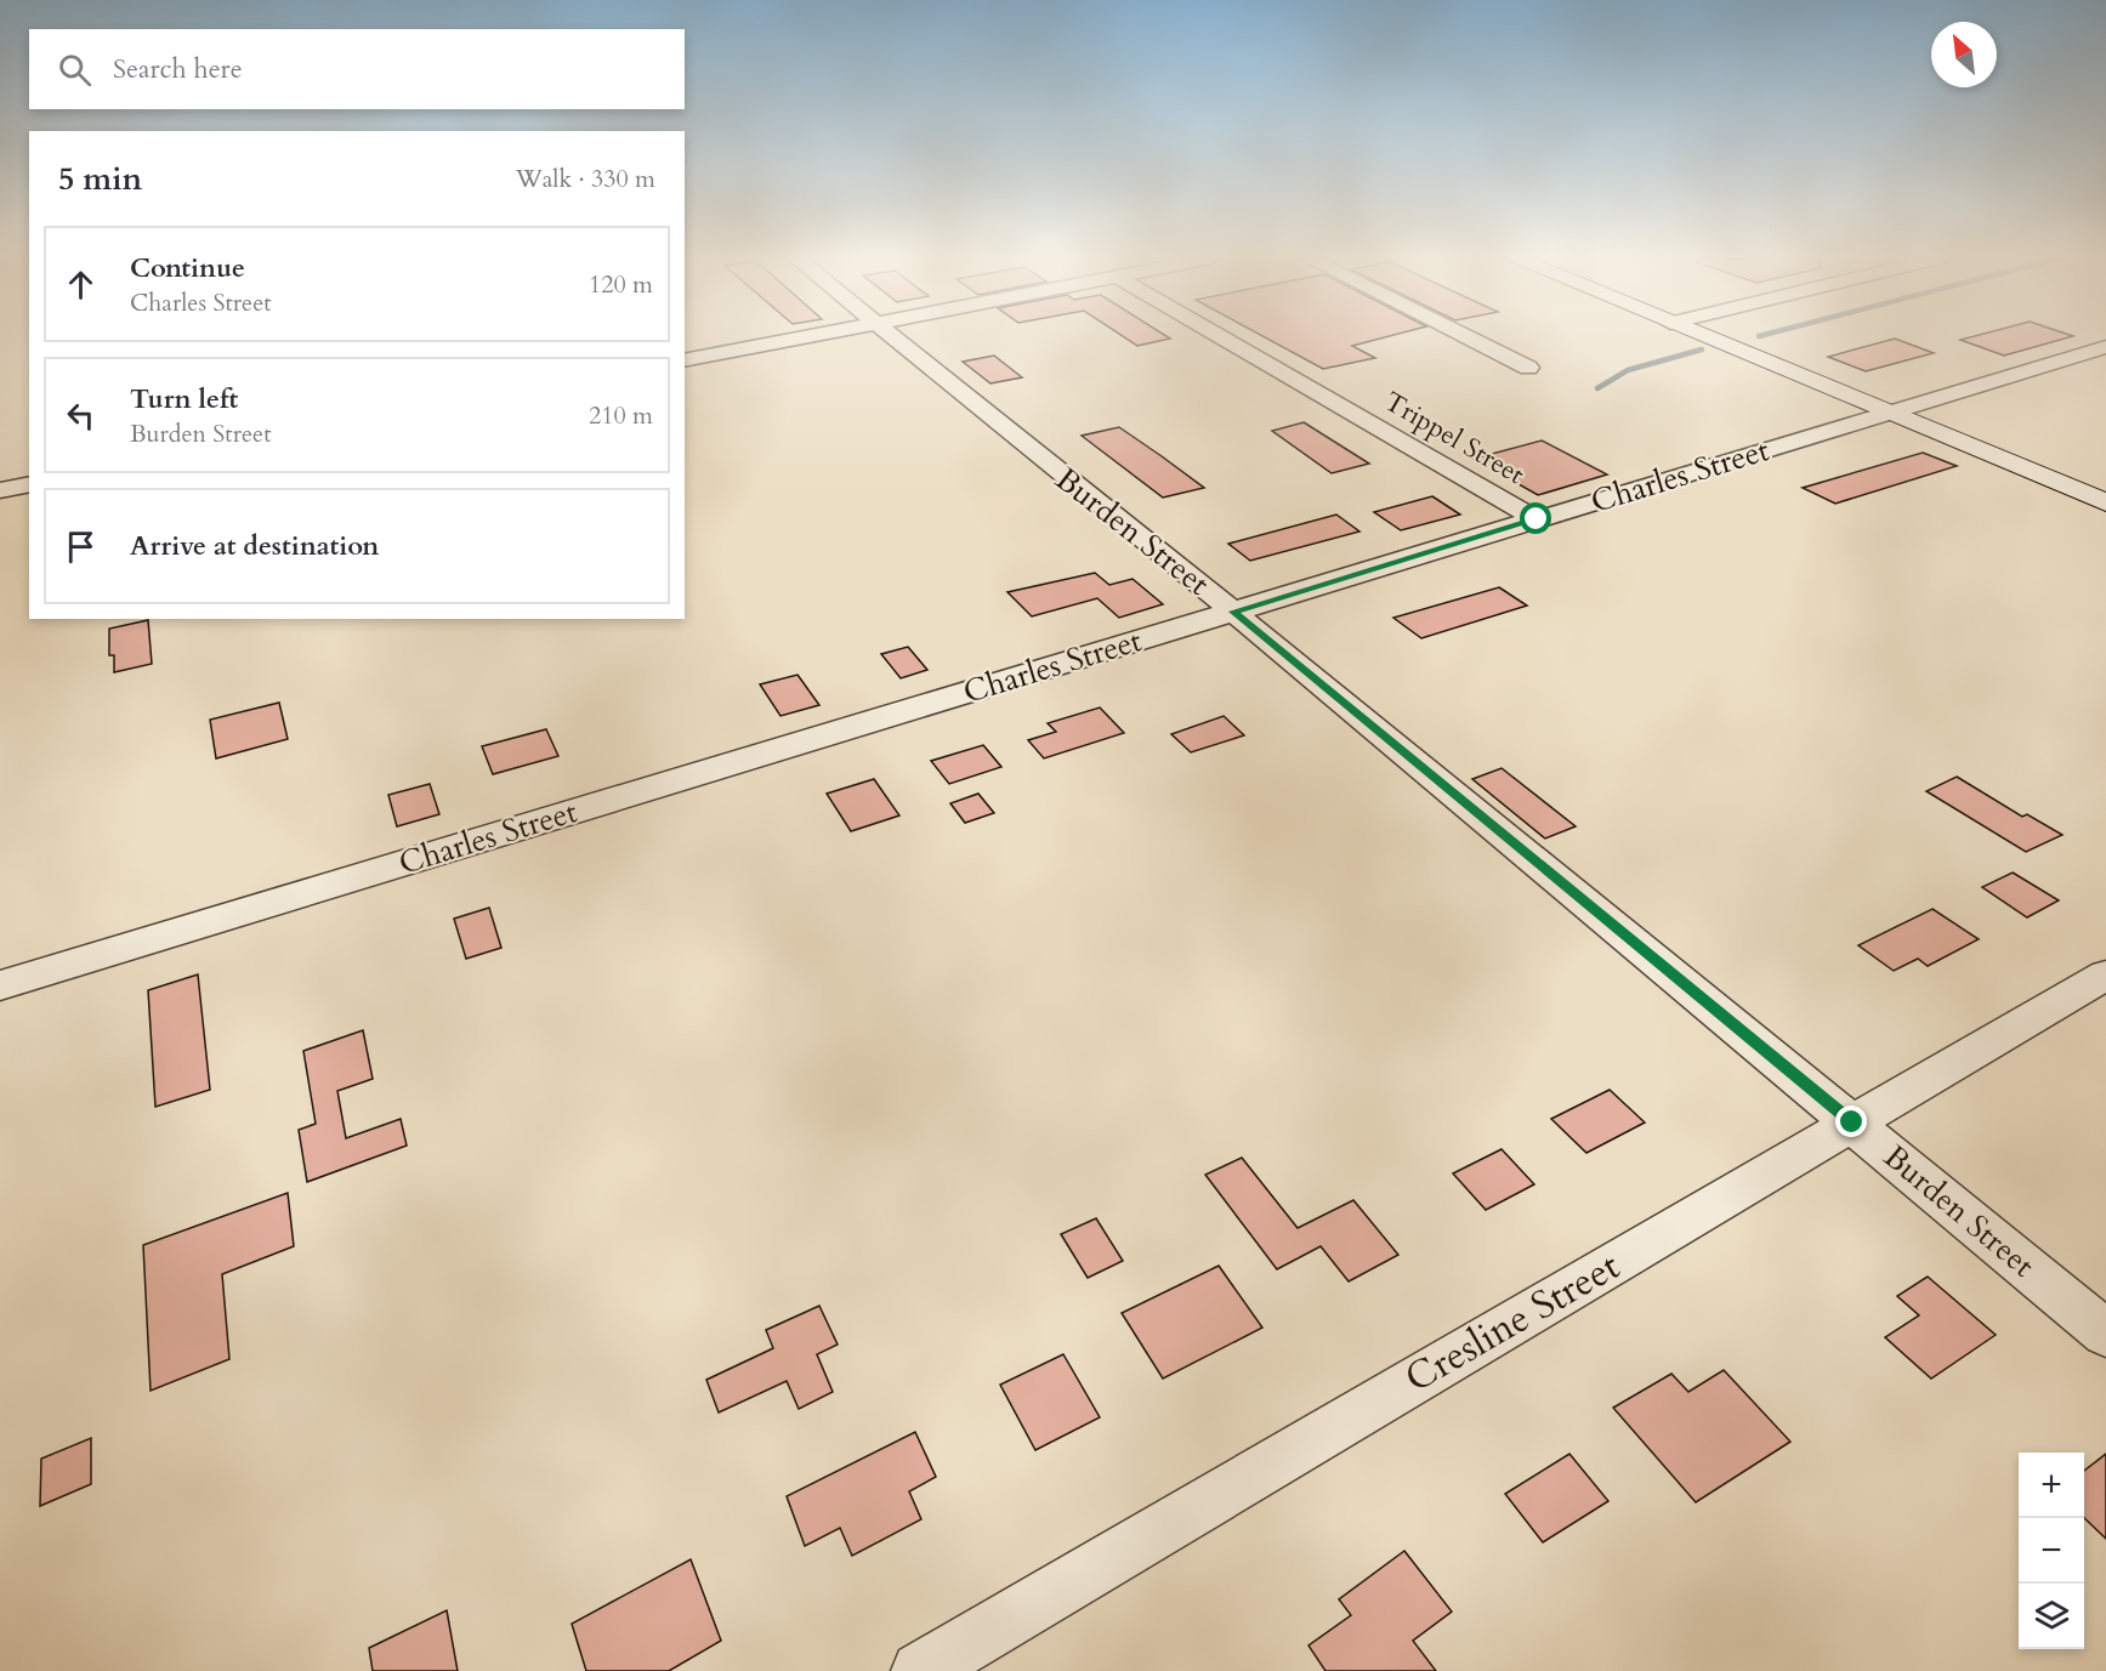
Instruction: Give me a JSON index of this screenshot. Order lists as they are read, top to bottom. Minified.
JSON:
{"streets":{"street":["Trippel Street","Charles Street","Burden Street","Cresline Street"]},"crossings":[["Trippel Street","Charles Street"],["Charles Street","Burden Street"],["Burden Street","Cresline Street"]],"north":"top left","page":{"search":"Search here","heading":["5 min","Walk · 330 m"],"list":[["Continue","Charles Street","120 m"],["Turn left","Burden Street","210 m"],"Arrive at destination"],"map_buttons":["+","−"]}}
